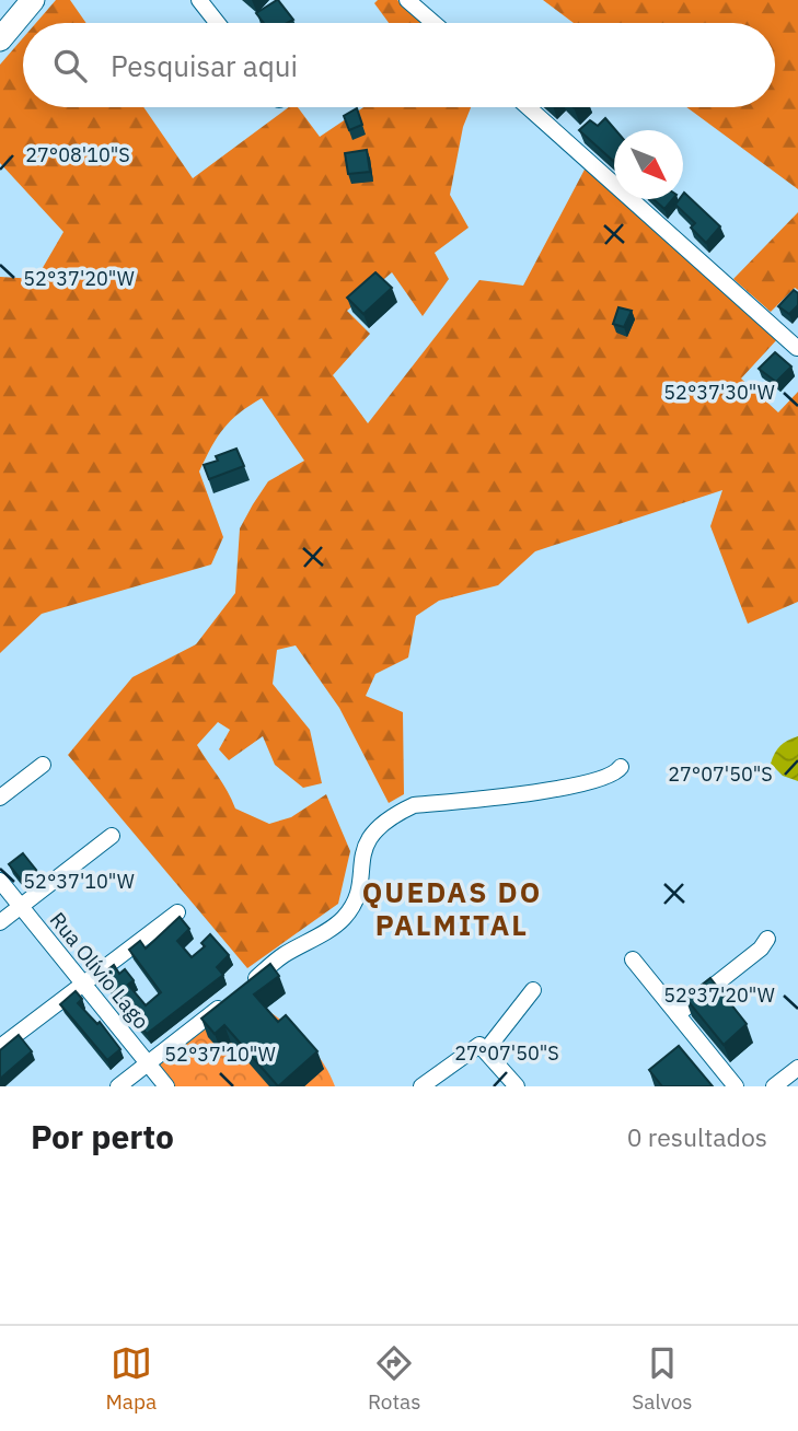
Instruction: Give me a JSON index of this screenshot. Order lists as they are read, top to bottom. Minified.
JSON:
{"streets":{"street":["Rua Olívio Lago"]},"districts":["QUEDAS DO PALMITAL"],"north":"bottom right","page":{"search":"Pesquisar aqui","heading":["Por perto","0 resultados"],"nav":["Mapa","Rotas","Salvos"]},"coordinates":["27°08'10\"S","52°37'20\"W","52°37'30\"W","27°07'50\"S","52°37'10\"W"]}
